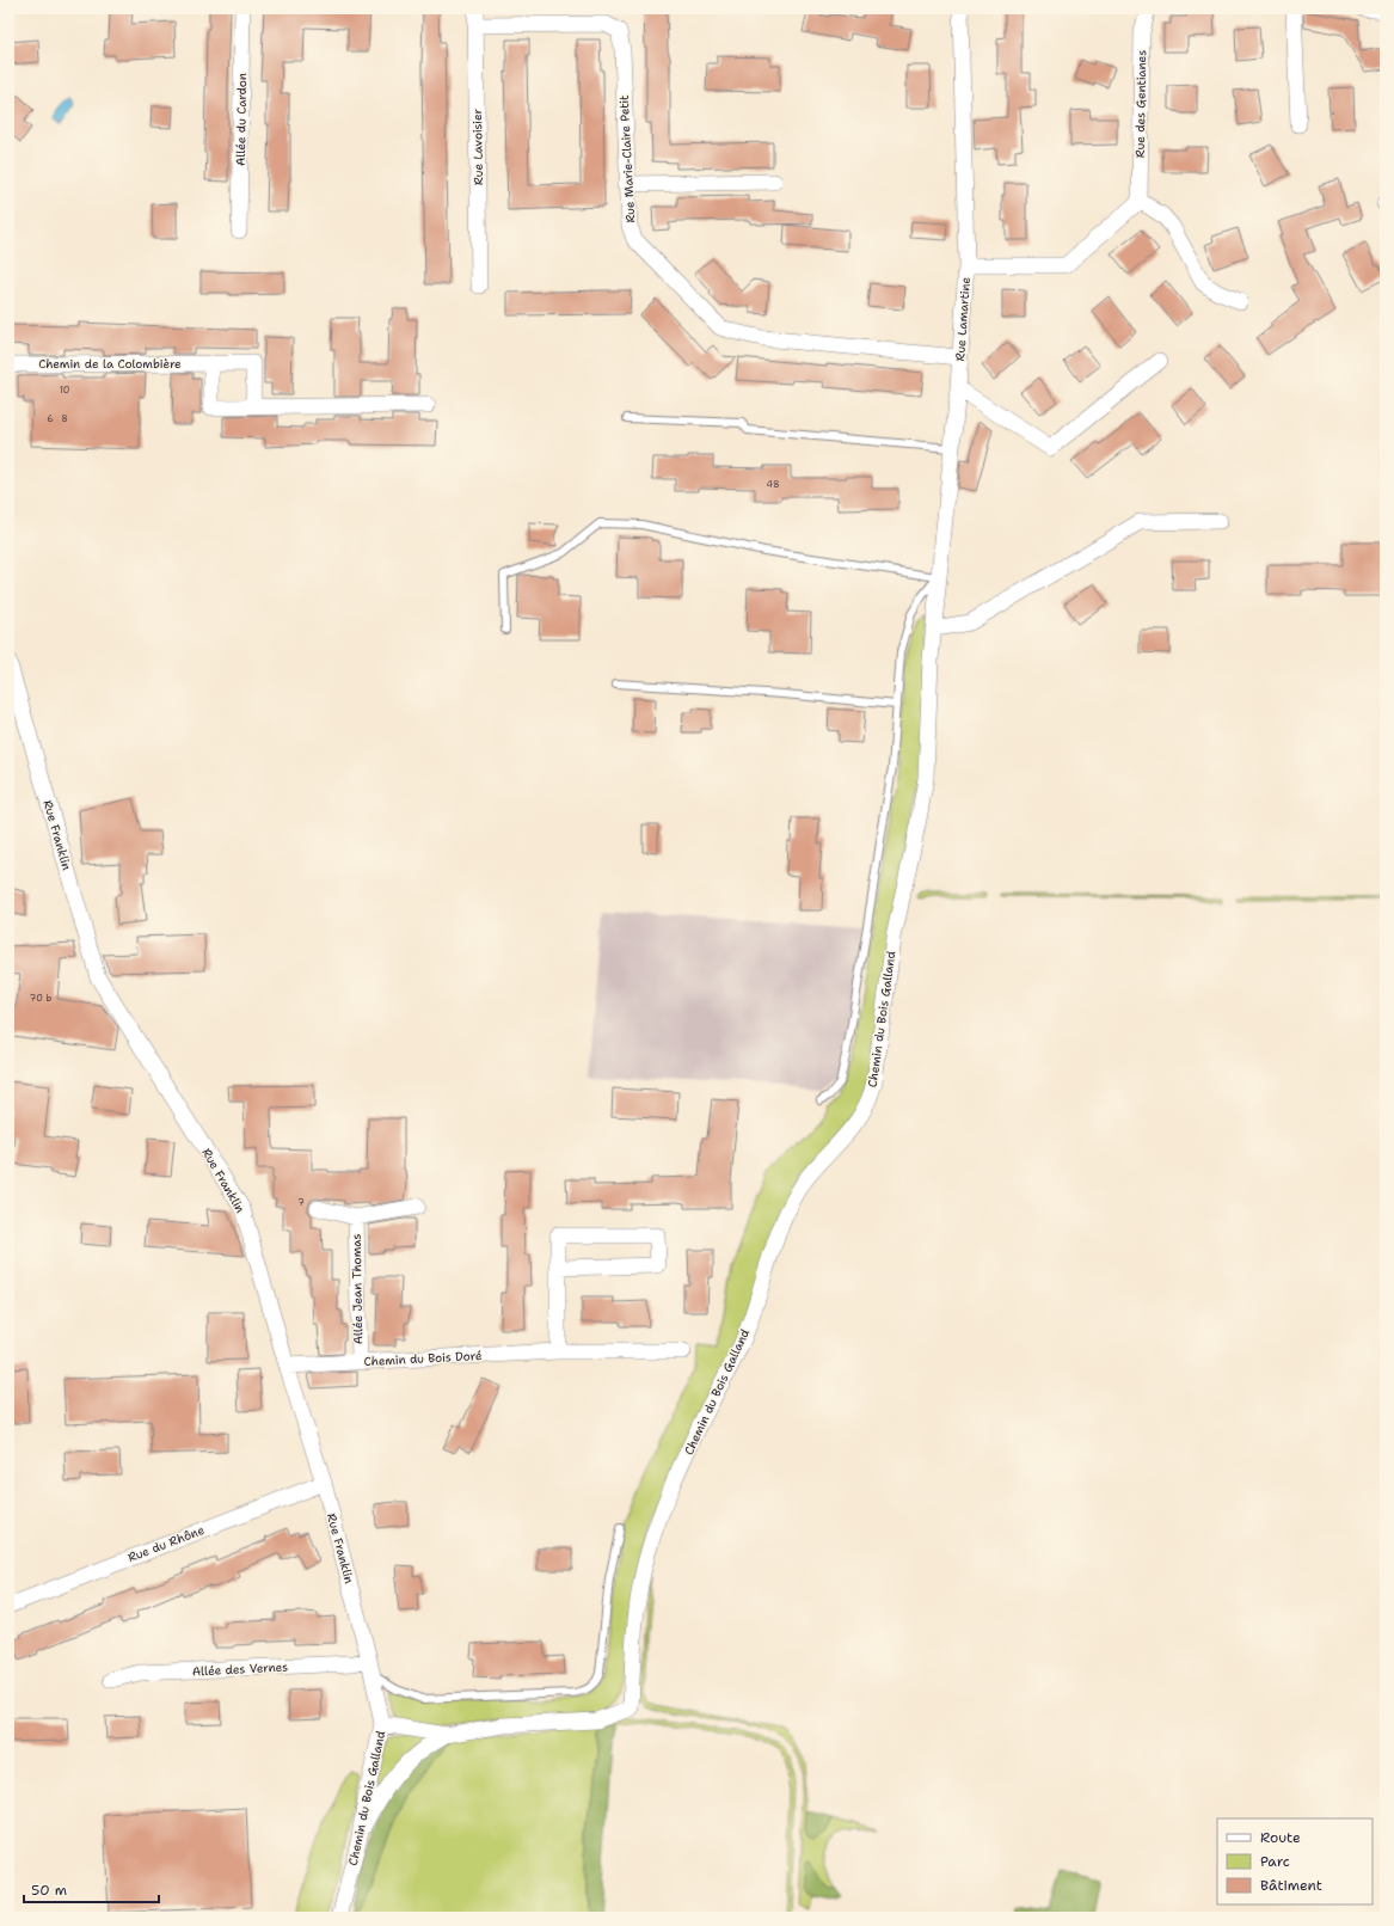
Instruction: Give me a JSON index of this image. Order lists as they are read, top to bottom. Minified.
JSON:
{"streets":{"street":["Rue des Gentianes","Allée du Cardon","Rue Lavoisier","Rue Marie-Claire Petit","Rue Lamartine","Chemin de la Colombière","Rue Franklin","Chemin du Bois Galland","Allée Jean Thomas","Chemin du Bois Doré","Rue du Rhône","Allée des Vernes"]},"crossings":[["Rue Lavoisier","Rue Marie-Claire Petit"],["Rue Marie-Claire Petit","Rue Lamartine"],["Rue Lamartine","Chemin du Bois Galland"],["Rue Franklin","Chemin du Bois Galland"],["Rue Franklin","Chemin du Bois Doré"],["Rue Franklin","Rue du Rhône"],["Rue Franklin","Allée des Vernes"],["Allée Jean Thomas","Chemin du Bois Doré"]],"house_numbers":["10","6","8","48","70 b","7"],"legend":["Route","Parc","Bâtiment"],"scale_bar":"50 m"}
